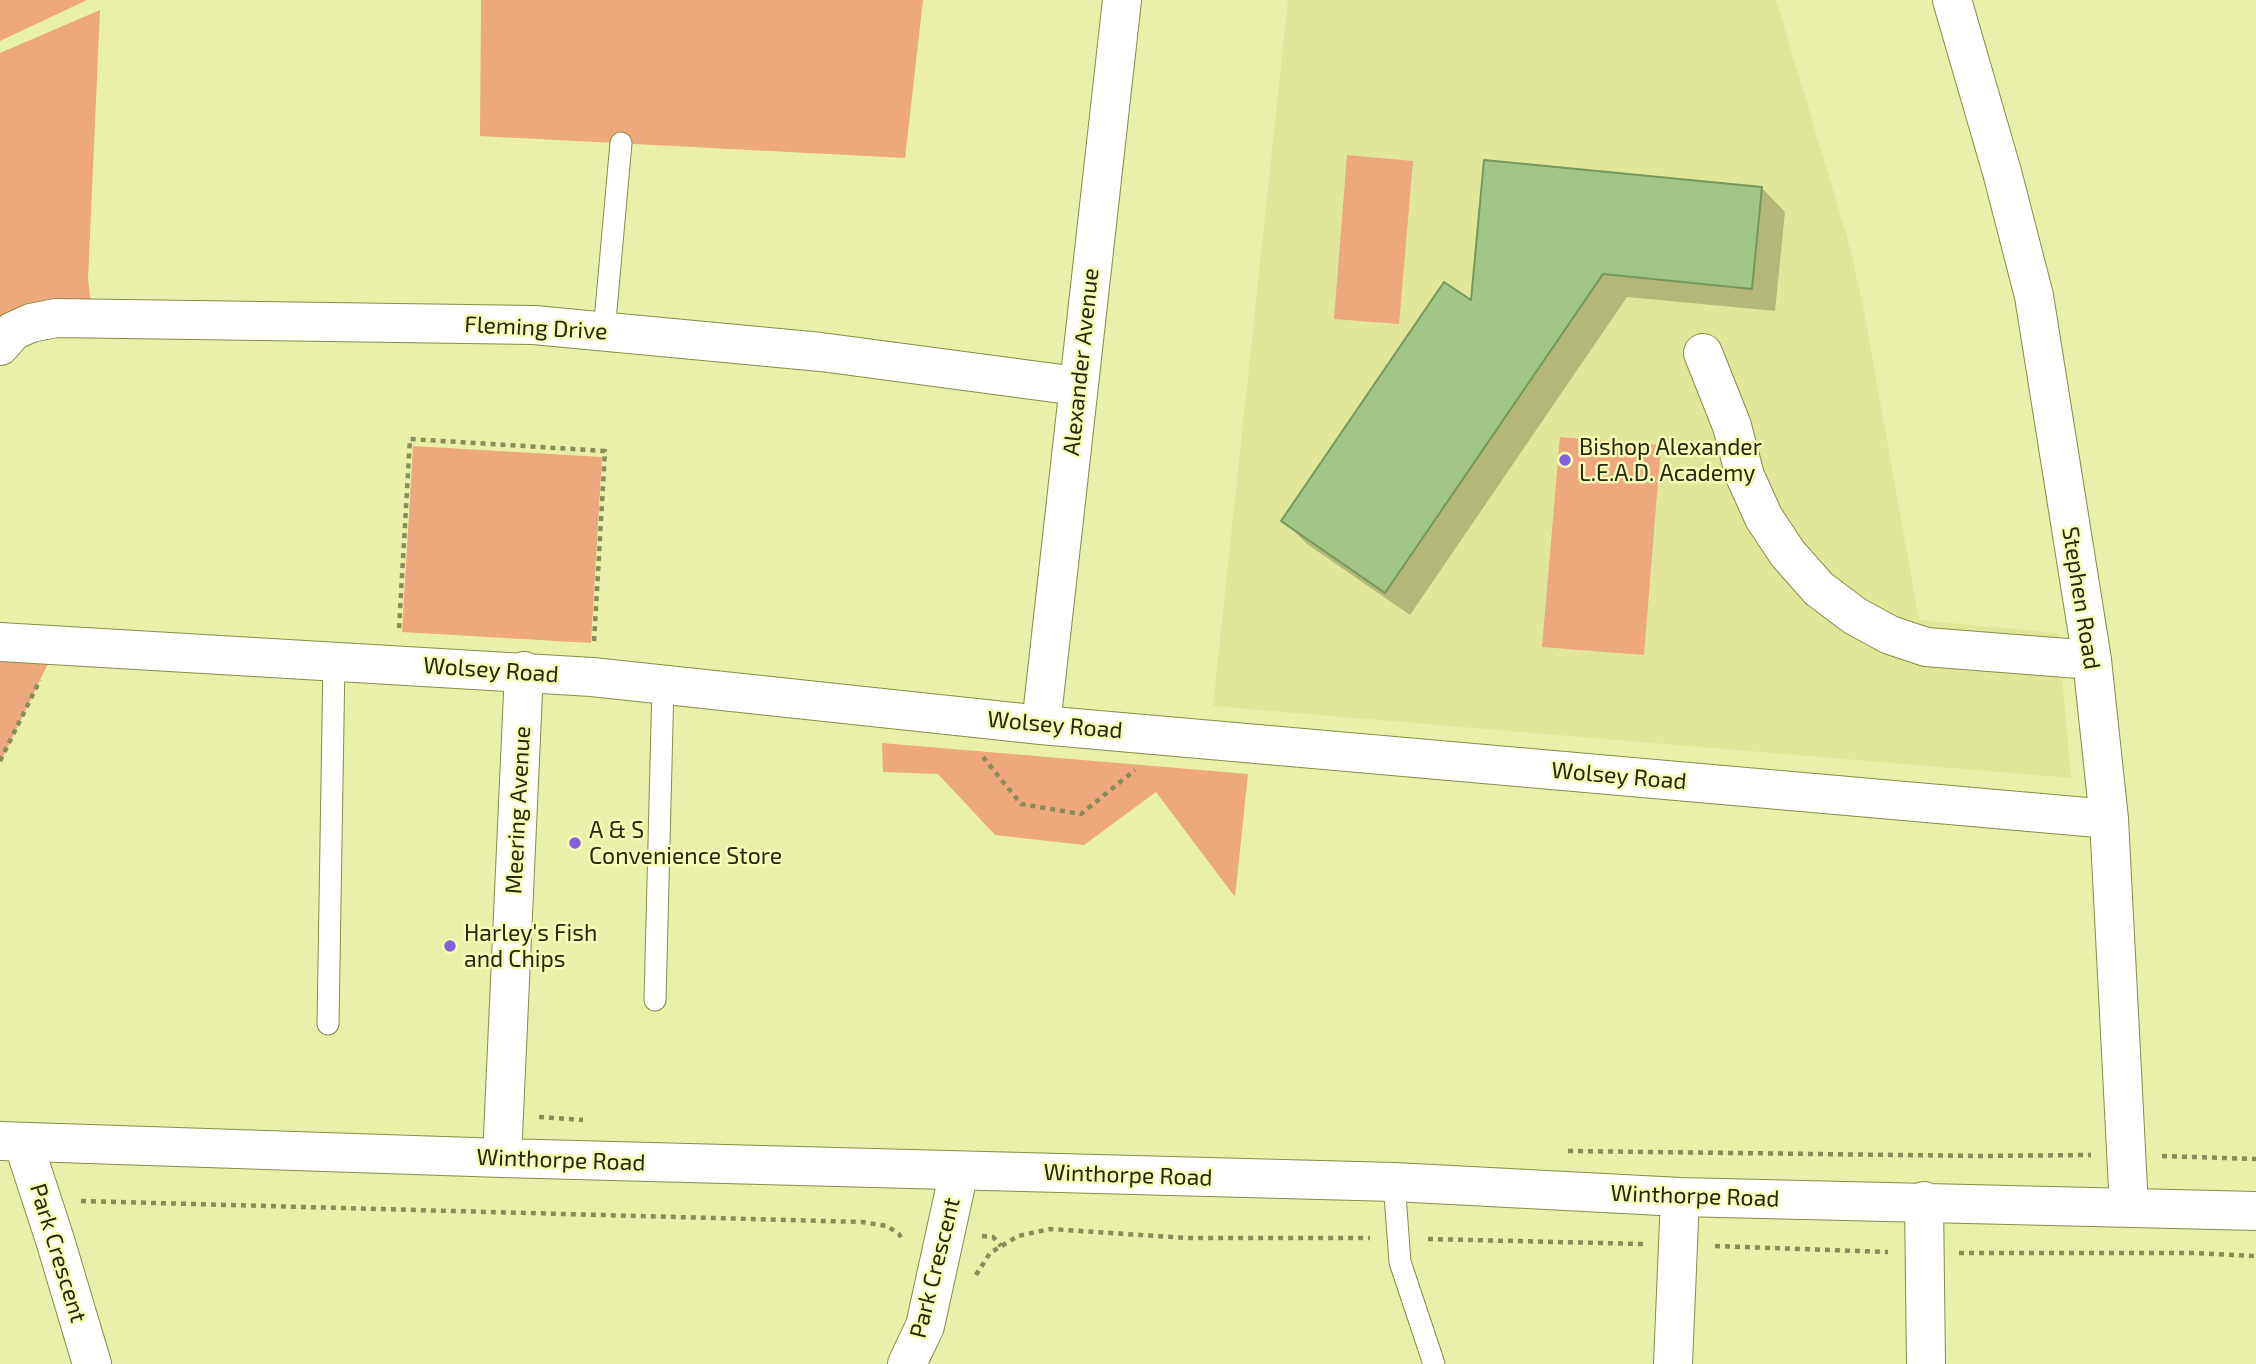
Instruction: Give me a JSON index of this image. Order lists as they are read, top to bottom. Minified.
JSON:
{"streets":{"street":["Fleming Drive","Alexander Avenue","Stephen Road","Wolsey Road","Meering Avenue","Winthorpe Road","Park Crescent"]},"crossings":[["Fleming Drive","Alexander Avenue"],["Alexander Avenue","Wolsey Road"],["Stephen Road","Wolsey Road"],["Stephen Road","Winthorpe Road"],["Wolsey Road","Meering Avenue"],["Meering Avenue","Winthorpe Road"],["Winthorpe Road","Park Crescent"]],"places":["Bishop Alexander L.E.A.D. Academy","A & S Convenience Store","Harley's Fish and Chips"]}
